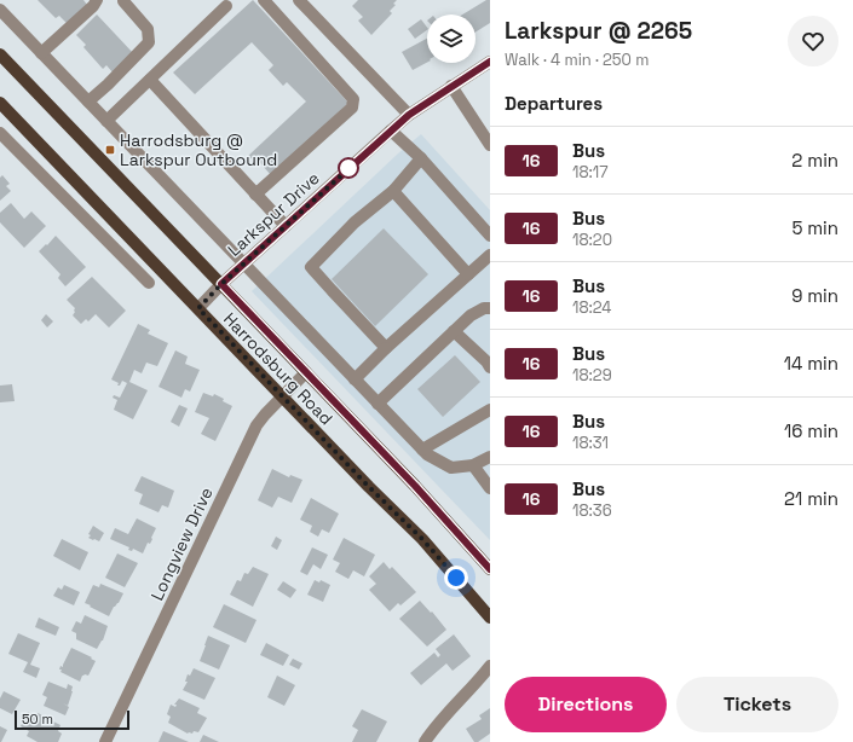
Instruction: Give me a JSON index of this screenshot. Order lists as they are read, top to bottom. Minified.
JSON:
{"streets":{"main road":["Harrodsburg Road"],"street":["Larkspur Drive","Longview Drive"]},"crossings":[["Larkspur Drive","Harrodsburg Road"],["Harrodsburg Road","Longview Drive"]],"places":{"transit":["Harrodsburg @ Larkspur Outbound"]},"lines":["bus line 16"],"scale_bar":"50 m","page":{"heading":[["Larkspur @ 2265","Walk · 4 min · 250 m"],"Departures"],"list":[{"mark":"16","name":"Bus","note":"18:17","value":"2 min"},{"mark":"16","name":"Bus","note":"18:20","value":"5 min"},{"mark":"16","name":"Bus","note":"18:24","value":"9 min"},{"mark":"16","name":"Bus","note":"18:29","value":"14 min"},{"mark":"16","name":"Bus","note":"18:31","value":"16 min"},{"mark":"16","name":"Bus","note":"18:36","value":"21 min"}],"buttons":["Directions","Tickets"],"scale":"50 m"}}
